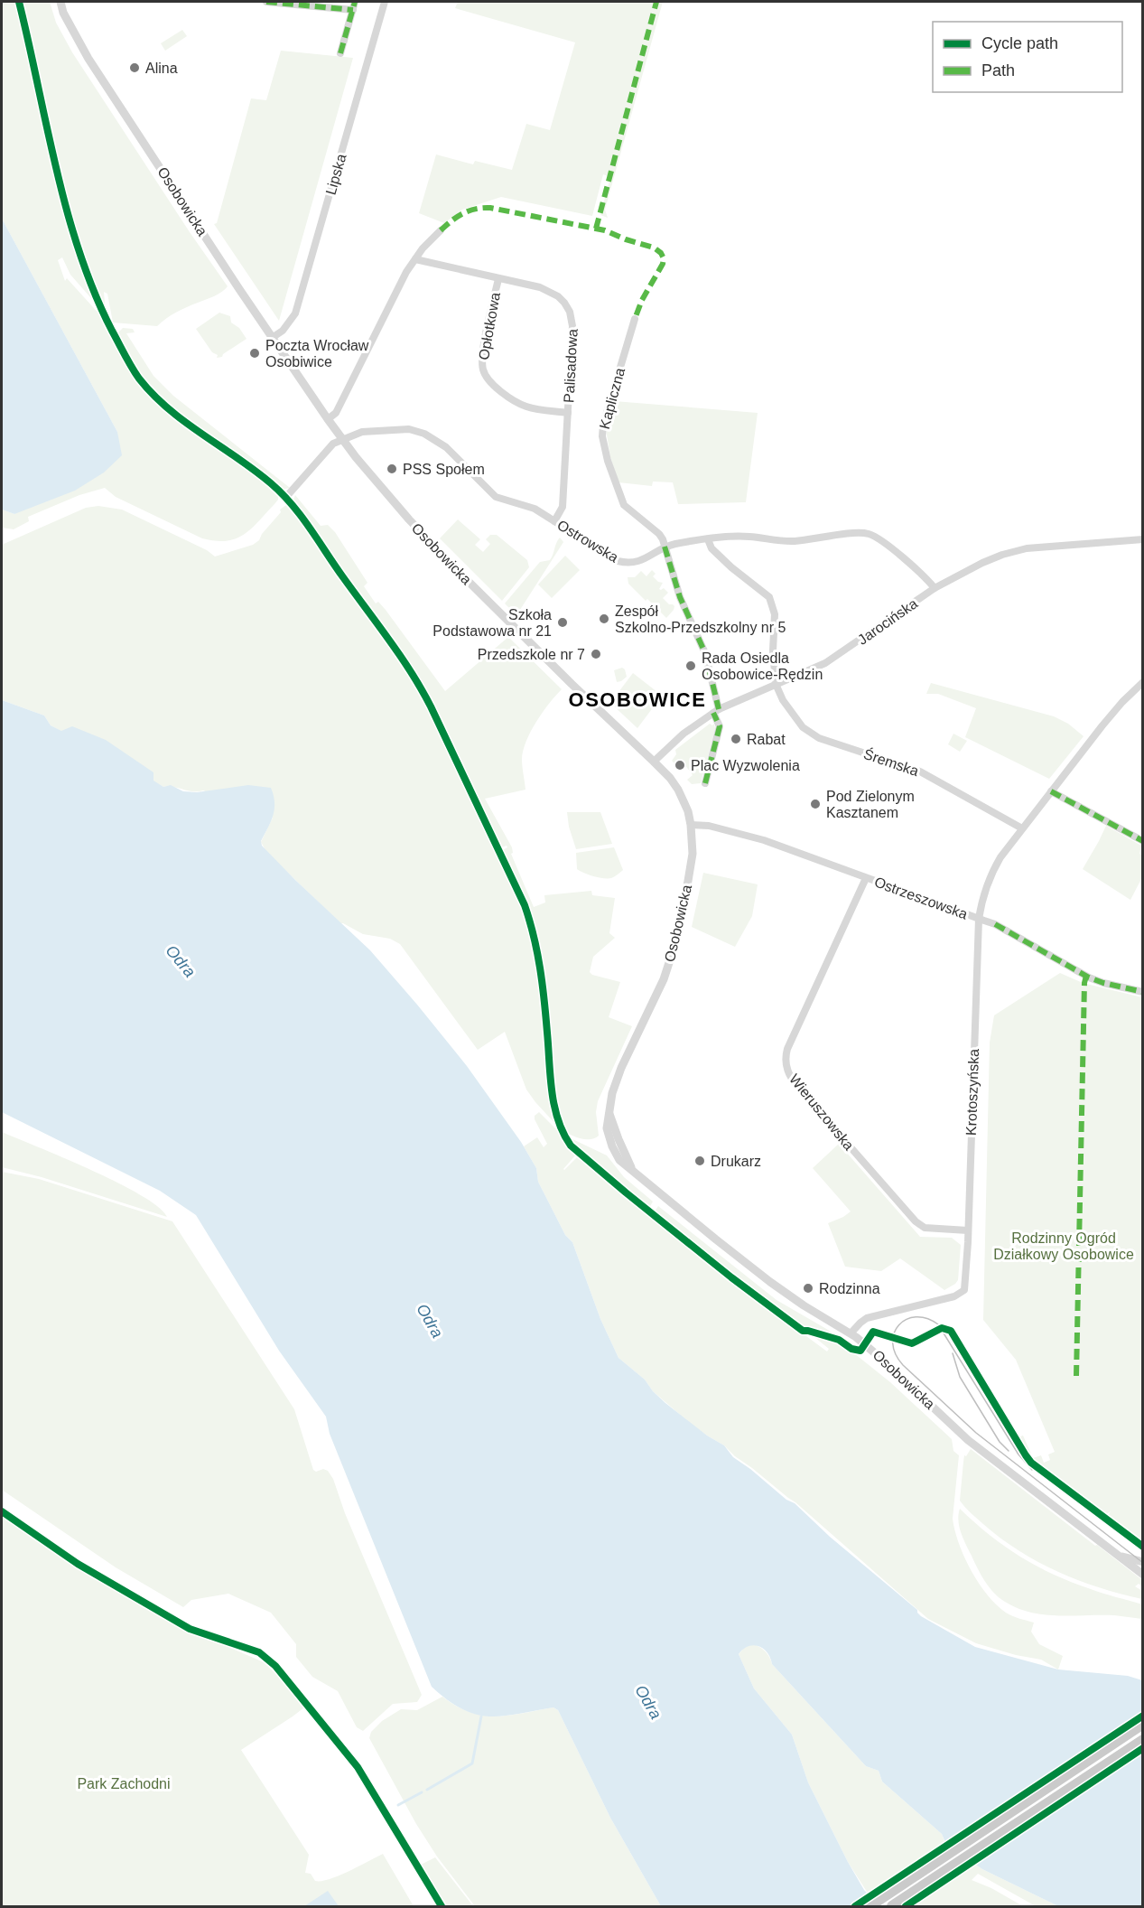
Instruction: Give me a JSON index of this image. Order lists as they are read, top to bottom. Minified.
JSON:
{"streets":{"street":["Lipska","Osobowicka","Opłotkowa","Palisadowa","Kapliczna","Ostrowska","Jarocińska","Śremska","Ostrzeszowska","Krotoszyńska","Wieruszowska"]},"crossings":[["Lipska","Osobowicka"],["Osobowicka","Ostrowska"],["Osobowicka","Jarocińska"],["Osobowicka","Ostrzeszowska"],["Osobowicka","Krotoszyńska"],["Opłotkowa","Palisadowa"],["Palisadowa","Ostrowska"],["Kapliczna","Ostrowska"],["Kapliczna","Jarocińska"],["Ostrowska","Jarocińska"],["Jarocińska","Śremska"],["Śremska","Krotoszyńska"],["Ostrzeszowska","Krotoszyńska"],["Ostrzeszowska","Wieruszowska"],["Krotoszyńska","Wieruszowska"]],"districts":["OSOBOWICE"],"water":["Odra"],"parks":["Rodzinny Ogród Działkowy Osobowice","Park Zachodni"],"places":["Alina","Poczta Wrocław Osobiwice","PSS Społem","Zespół Szkolno-Przedszkolny nr 5","Szkoła Podstawowa nr 21","Przedszkole nr 7","Rada Osiedla Osobowice-Rędzin","Rabat","Plac Wyzwolenia","Pod Zielonym Kasztanem","Drukarz","Rodzinna"],"legend":["Cycle path","Path"]}
